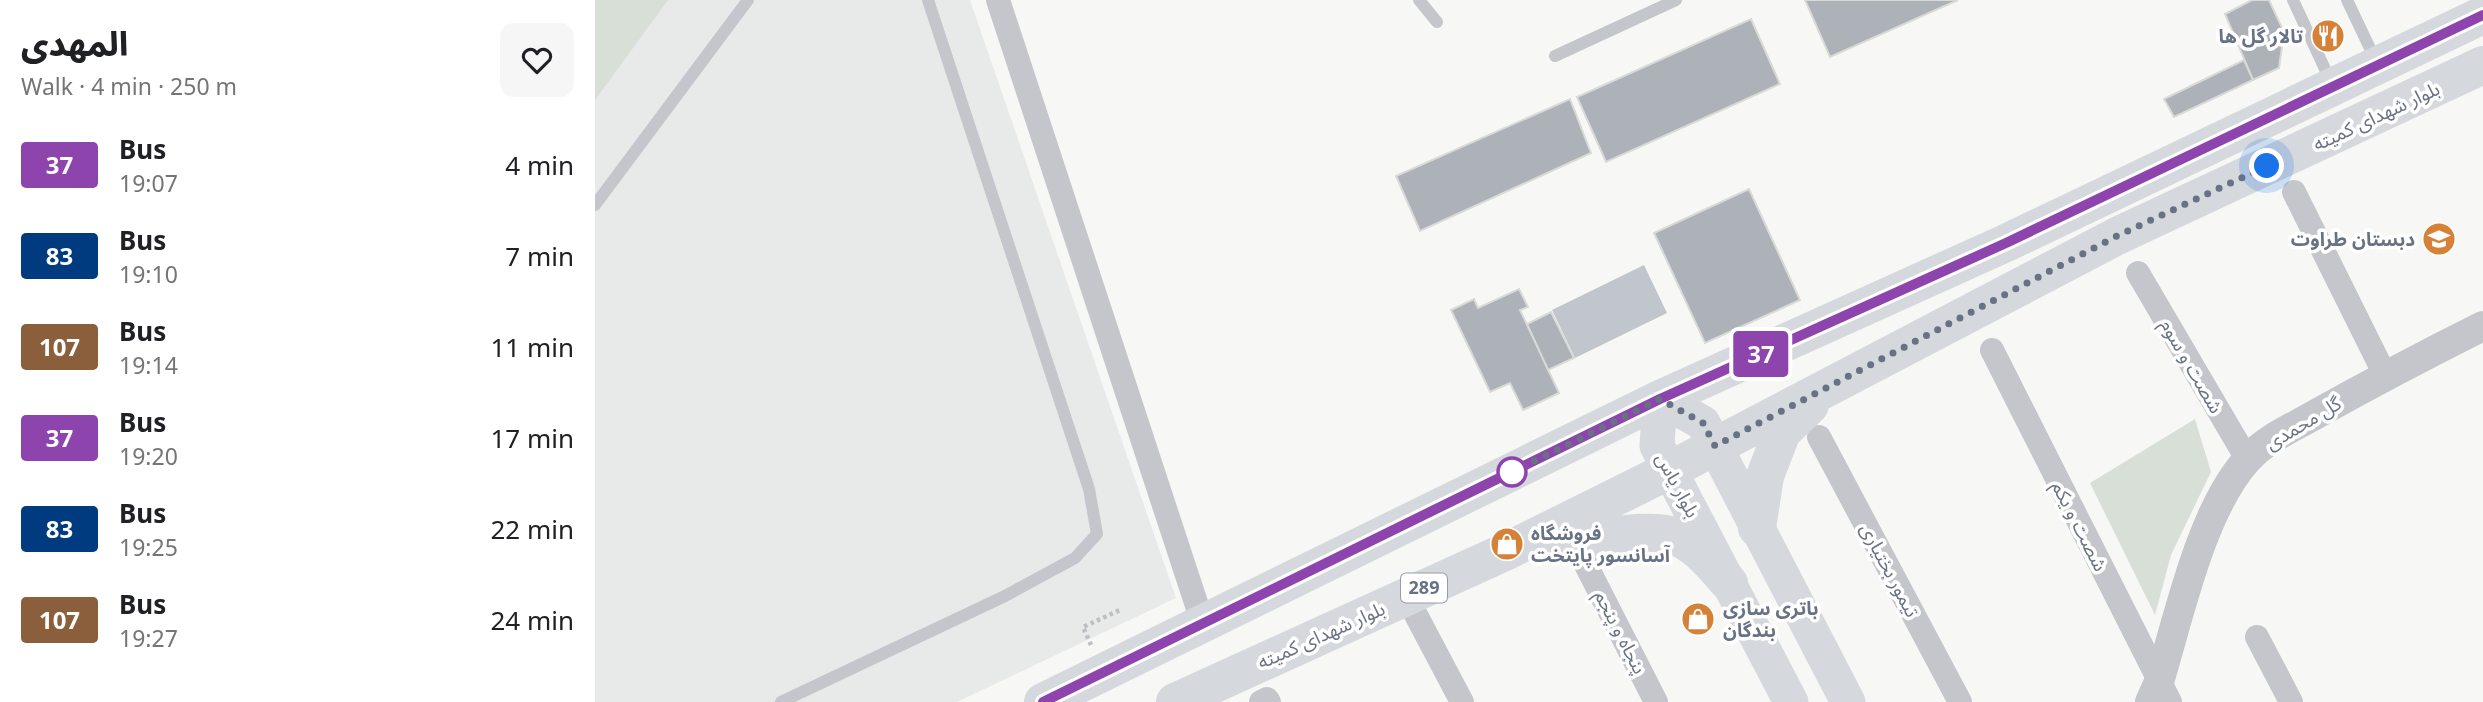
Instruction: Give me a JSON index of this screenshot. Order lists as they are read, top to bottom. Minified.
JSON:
{"streets":{"main road":["بلوار شهدای کمیته","بلوار یاس","289"],"street":["شصت و سوم","گل محمدی","شصت و یکم","تیمور بختیاری","پنجاه و پنجم"]},"crossings":[["بلوار شهدای کمیته","بلوار یاس"],["شصت و سوم","گل محمدی"],["گل محمدی","شصت و یکم"]],"places":{"restaurant":["تالار گل ها"],"school or university":["دبستان طراوت"],"shop":["فروشگاه آسانسور پایتخت","باتری سازی بندگان"]},"lines":["bus line 37"],"page":{"heading":["المهدی","Walk · 4 min · 250 m"],"on_map":"37","list":[{"mark":"37","name":"Bus","note":"19:07","value":"4 min"},{"mark":"83","name":"Bus","note":"19:10","value":"7 min"},{"mark":"107","name":"Bus","note":"19:14","value":"11 min"},{"mark":"37","name":"Bus","note":"19:20","value":"17 min"},{"mark":"83","name":"Bus","note":"19:25","value":"22 min"},{"mark":"107","name":"Bus","note":"19:27","value":"24 min"}]}}
